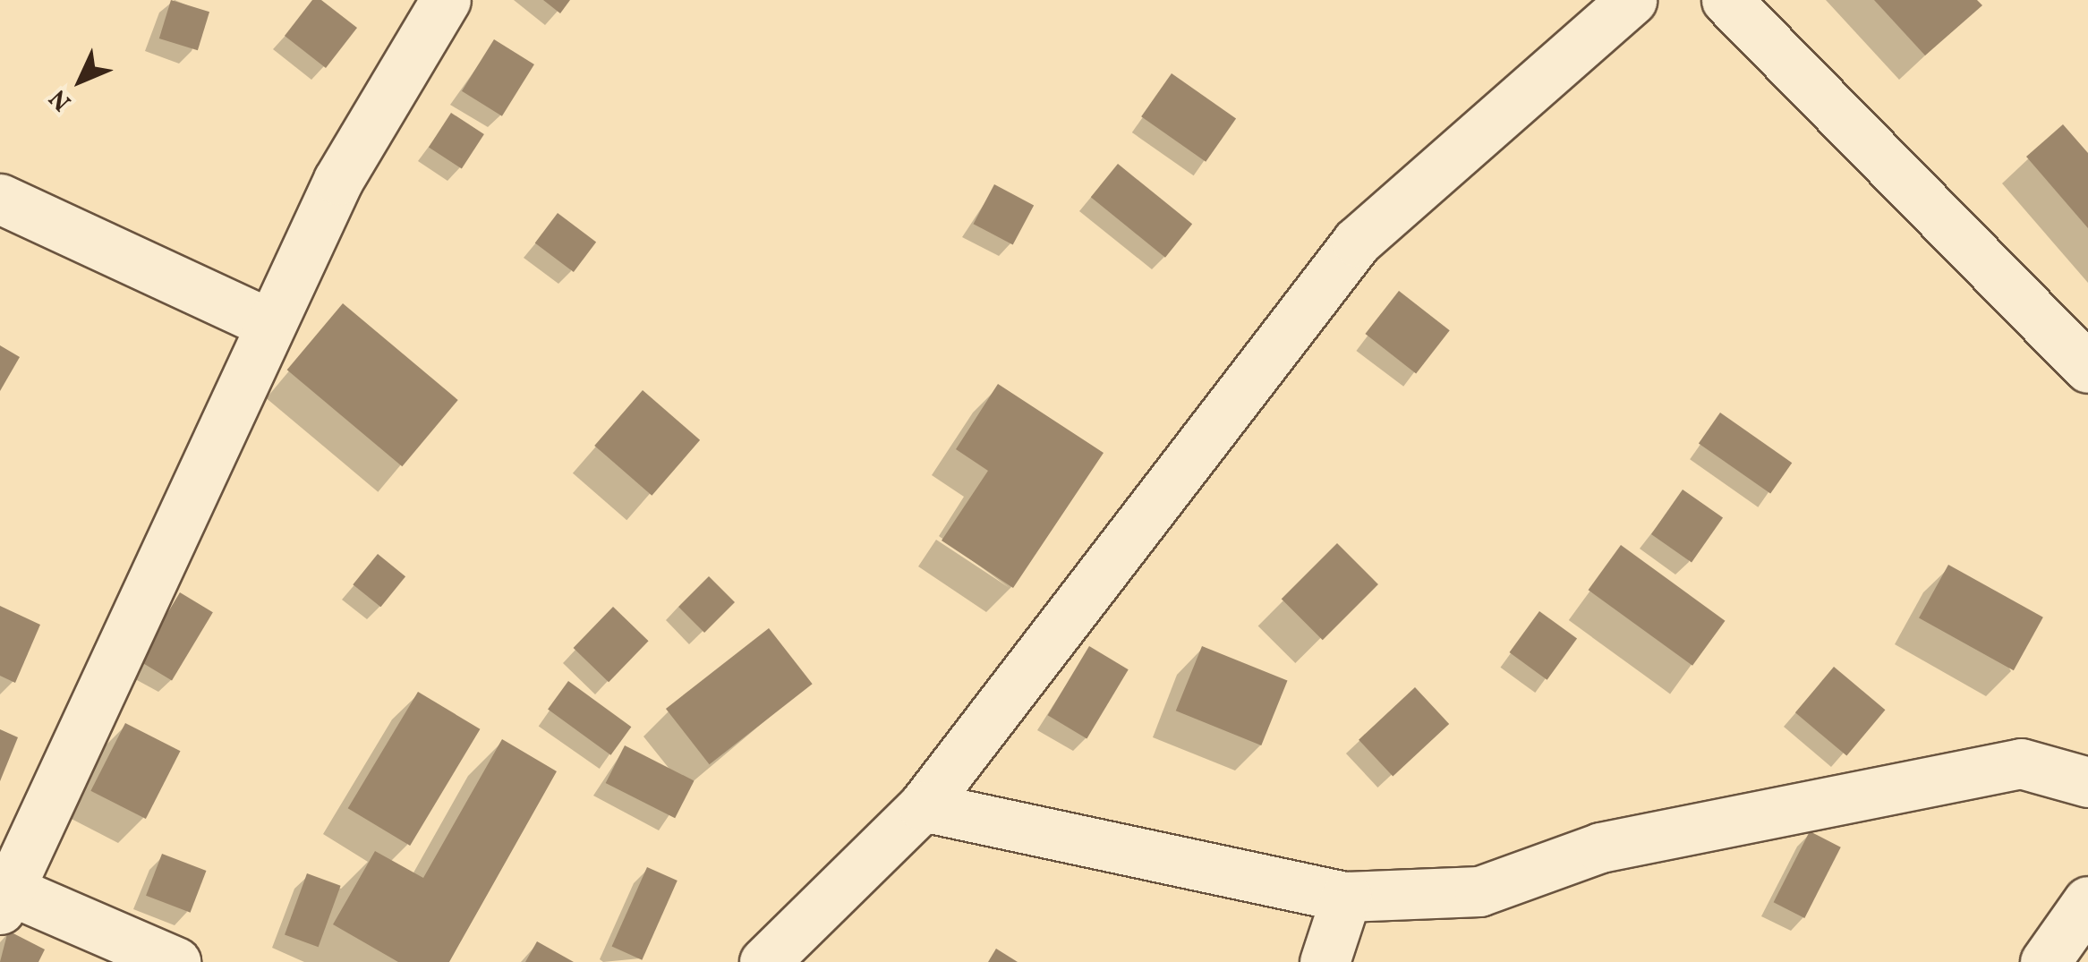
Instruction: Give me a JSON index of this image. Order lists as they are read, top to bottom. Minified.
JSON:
{"north":"bottom left"}
